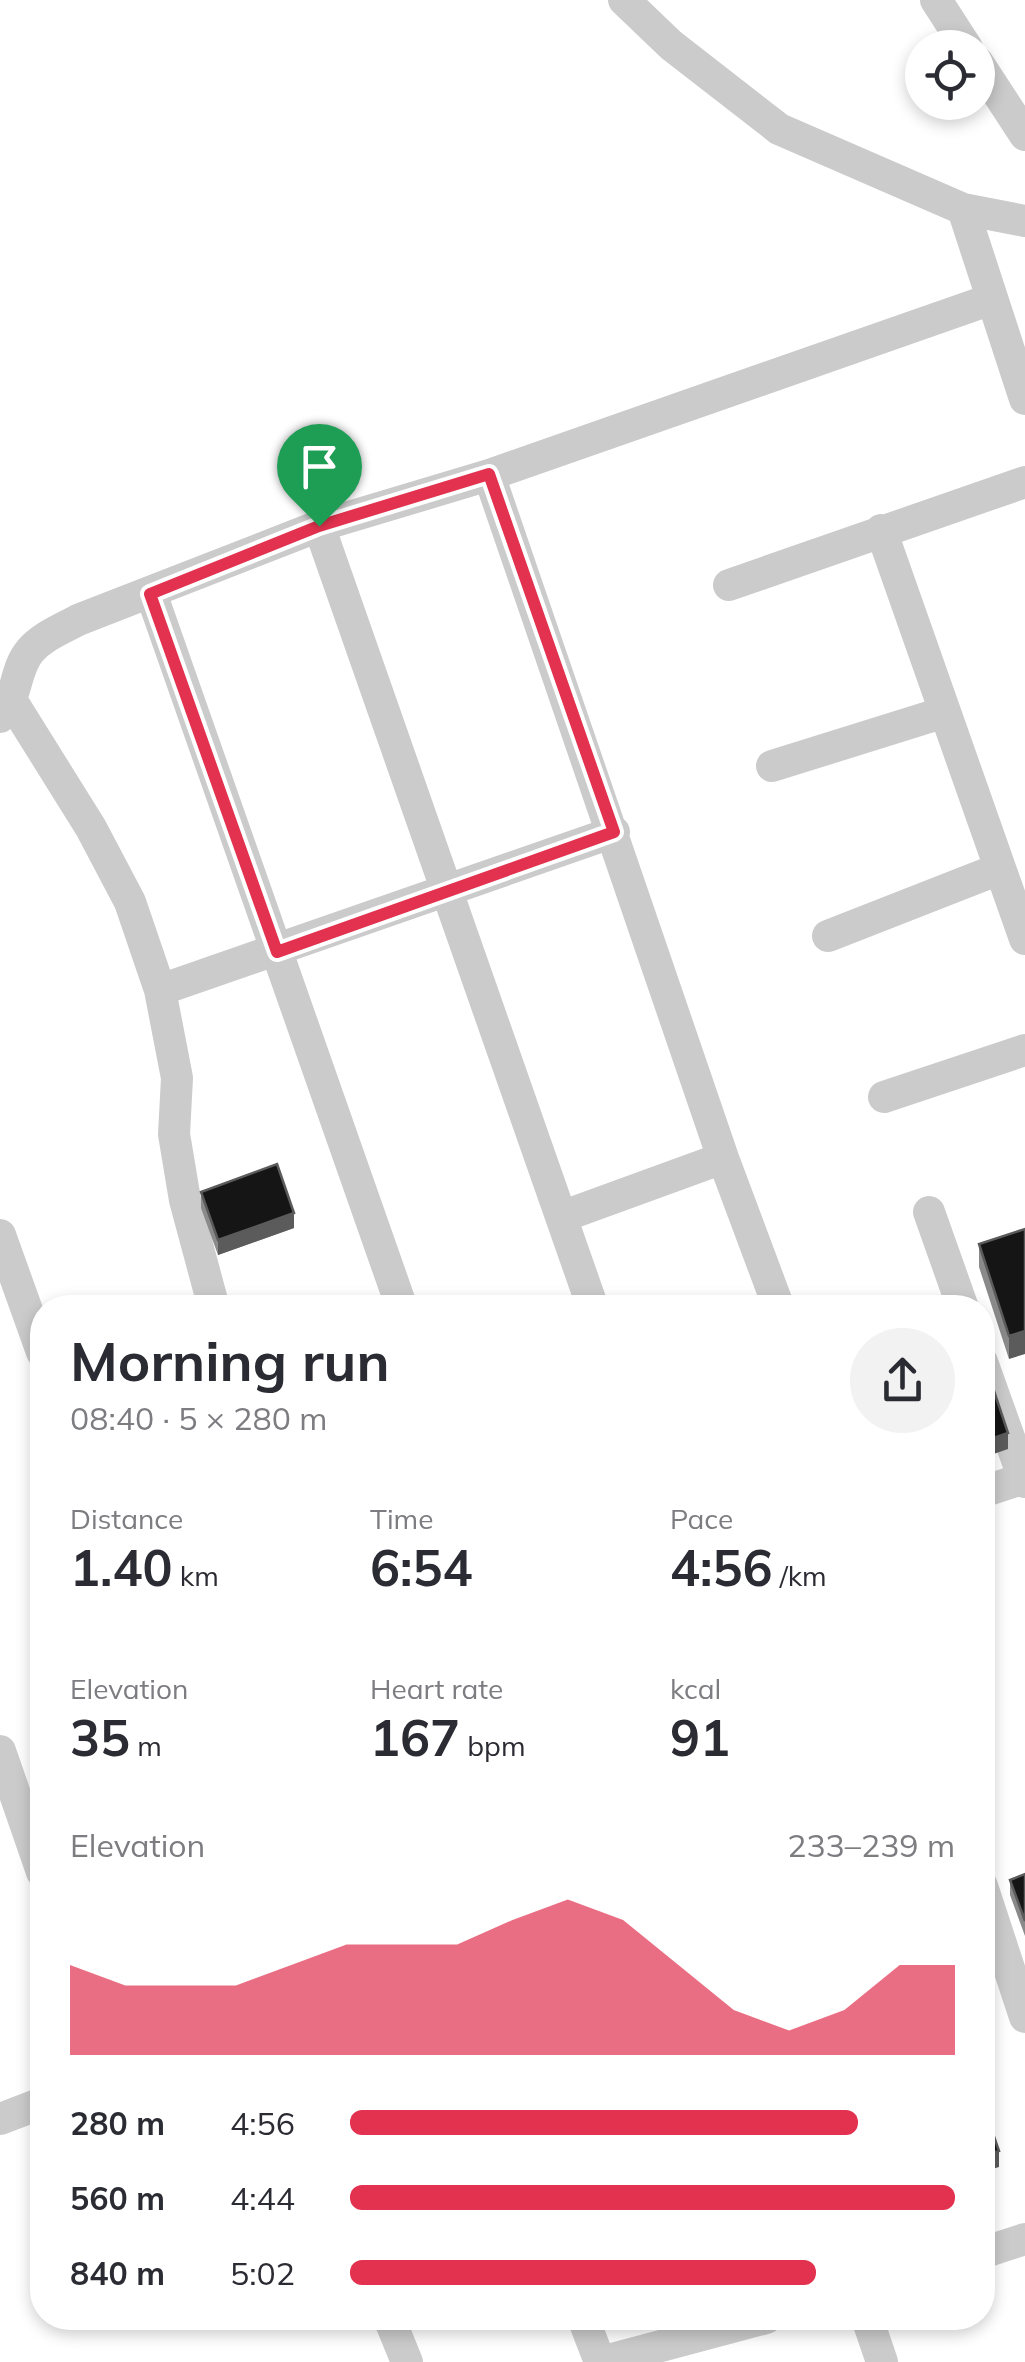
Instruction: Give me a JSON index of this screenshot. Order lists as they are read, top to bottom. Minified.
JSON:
{"page":{"heading":["Morning run","08:40 · 5 × 280 m"],"stats":[["Distance","1.40 km"],["Time","6:54"],["Pace","4:56 /km"],["Elevation","35 m"],["Heart rate","167 bpm"],["kcal","91"]],"chart":["Elevation","233–239 m"],"list":[{"name":"280 m","note":"4:56"},{"name":"560 m","note":"4:44"},{"name":"840 m","note":"5:02"}]}}
